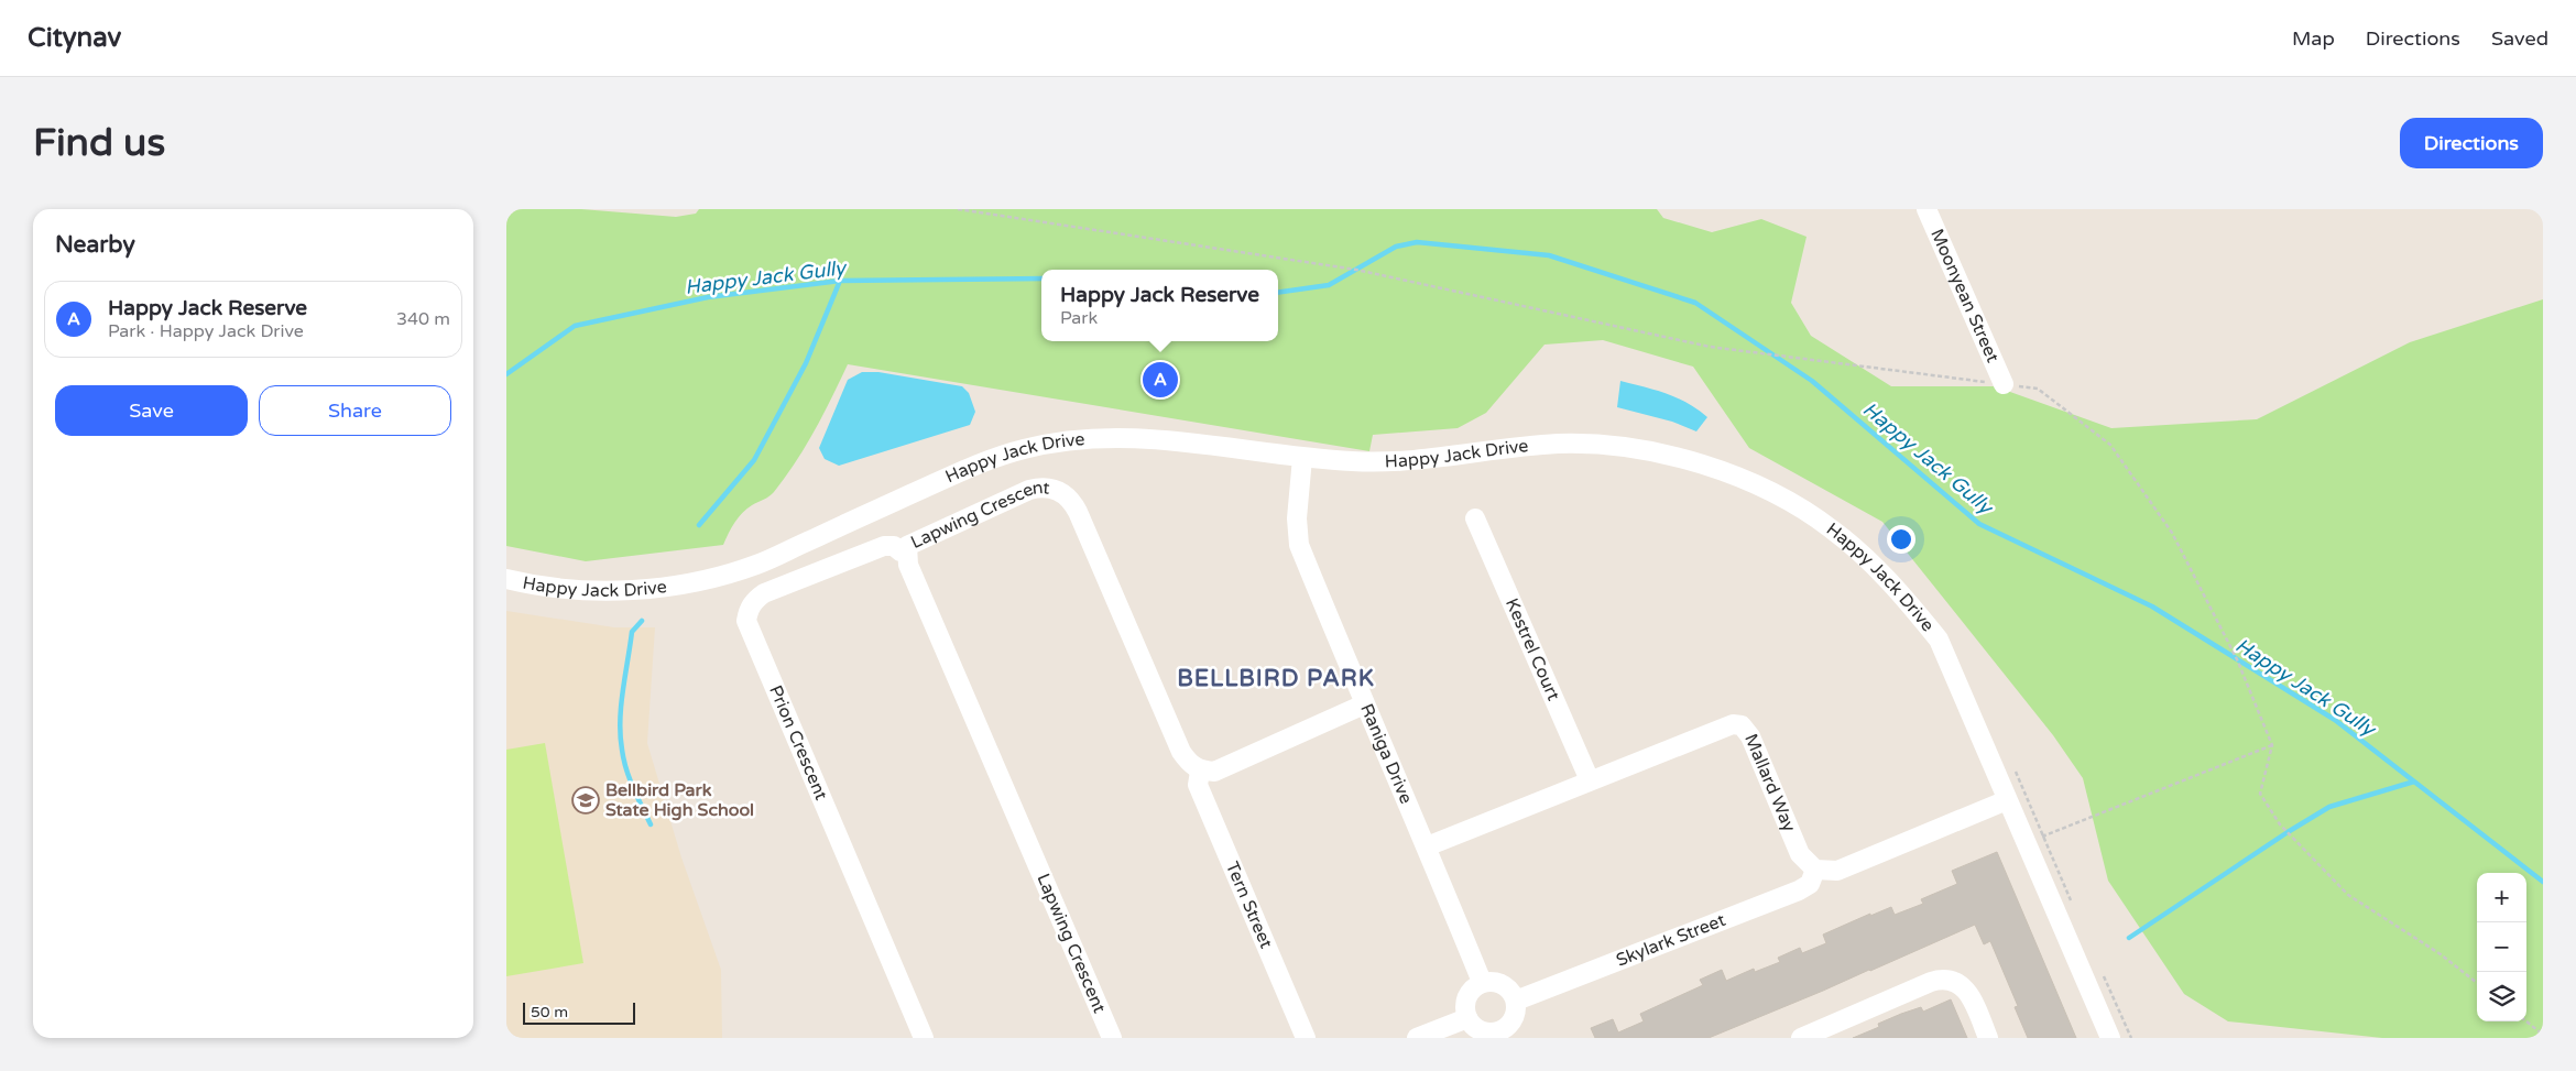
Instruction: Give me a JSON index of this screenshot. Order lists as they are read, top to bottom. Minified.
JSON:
{"streets":{"street":["Moonyean Street","Happy Jack Drive","Lapwing Crescent","Kestrel Court","Prion Crescent","Raniga Drive","Mallard Way","Tern Street","Skylark Street"]},"crossings":[["Happy Jack Drive","Raniga Drive"],["Lapwing Crescent","Prion Crescent"],["Lapwing Crescent","Tern Street"],["Kestrel Court","Mallard Way"],["Raniga Drive","Mallard Way"],["Raniga Drive","Skylark Street"],["Mallard Way","Skylark Street"]],"districts":["BELLBIRD PARK"],"water":["Happy Jack Gully"],"places":{"school or university":["Bellbird Park State High School"]},"scale_bar":"50 m","page":{"header":"Citynav","nav":["Map","Directions","Saved"],"buttons":["Directions",["Save","Share"]],"title":"Find us","heading":"Nearby","popup":["Happy Jack Reserve","Park"],"list":[{"mark":"A","name":"Happy Jack Reserve","note":"Park · Happy Jack Drive","value":"340 m"}],"pins":"A","map_buttons":["+","−"],"scale":"50 m"}}
